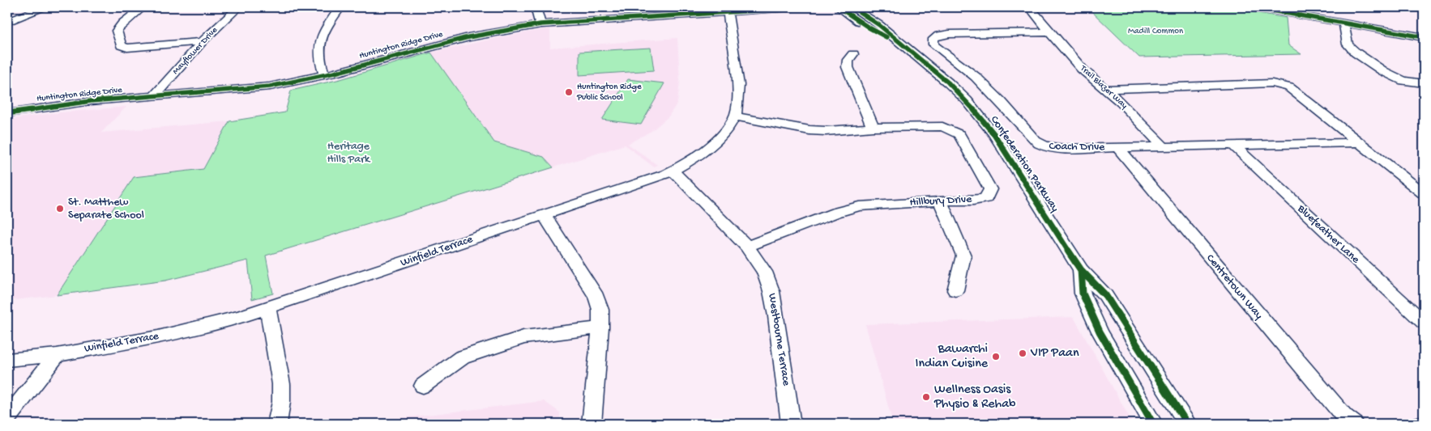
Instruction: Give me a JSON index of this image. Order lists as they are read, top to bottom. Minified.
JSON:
{"streets":{"street":["Huntington Ridge Drive","Mayflower Drive","Trail Blazer Way","Coach Drive","Confederation Parkway","Hillbury Drive","Bluefeather Lane","Winfield Terrace","Centretown Way","Westbourne Terrace"]},"crossings":[["Huntington Ridge Drive","Mayflower Drive"],["Huntington Ridge Drive","Winfield Terrace"],["Trail Blazer Way","Coach Drive"],["Coach Drive","Bluefeather Lane"],["Coach Drive","Centretown Way"],["Hillbury Drive","Winfield Terrace"],["Hillbury Drive","Westbourne Terrace"],["Winfield Terrace","Westbourne Terrace"]],"parks":["Madill Common","Heritage Hills Park"],"places":["Huntington Ridge Public School","St. Matthew Separate School","VIP Paan","Bawarchi Indian Cuisine","Wellness Oasis Physio & Rehab"]}
